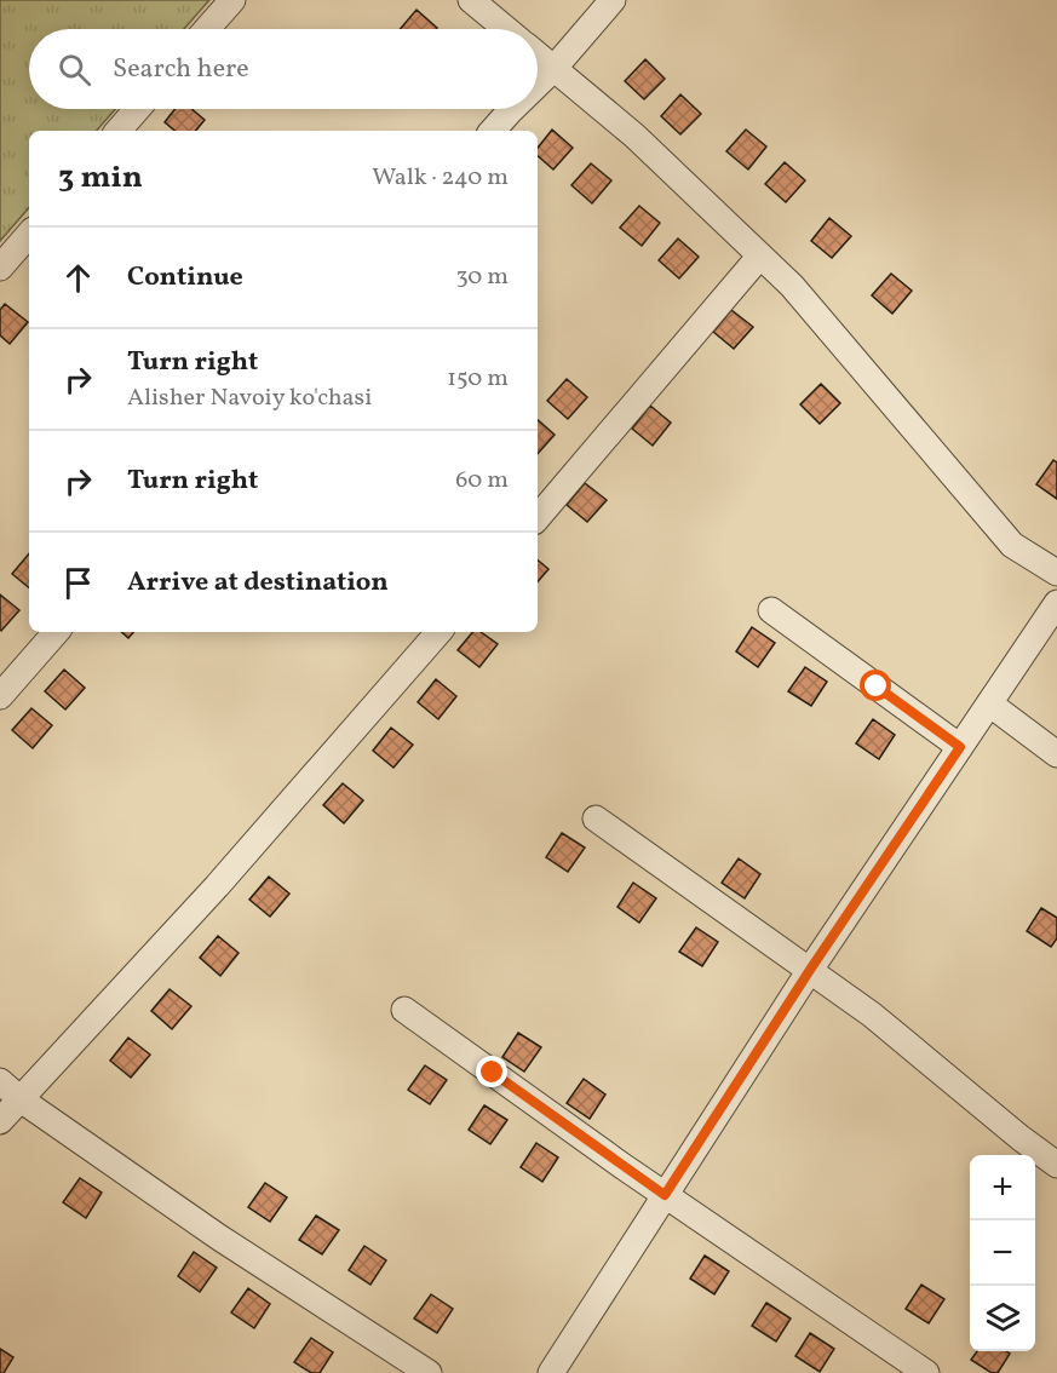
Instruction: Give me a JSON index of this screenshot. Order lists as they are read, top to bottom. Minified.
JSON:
{"page":{"search":"Search here","heading":["3 min","Walk · 240 m"],"list":[["Continue","30 m"],["Turn right","Alisher Navoiy ko'chasi","150 m"],["Turn right","60 m"],"Arrive at destination"],"map_buttons":["+","−"]}}
